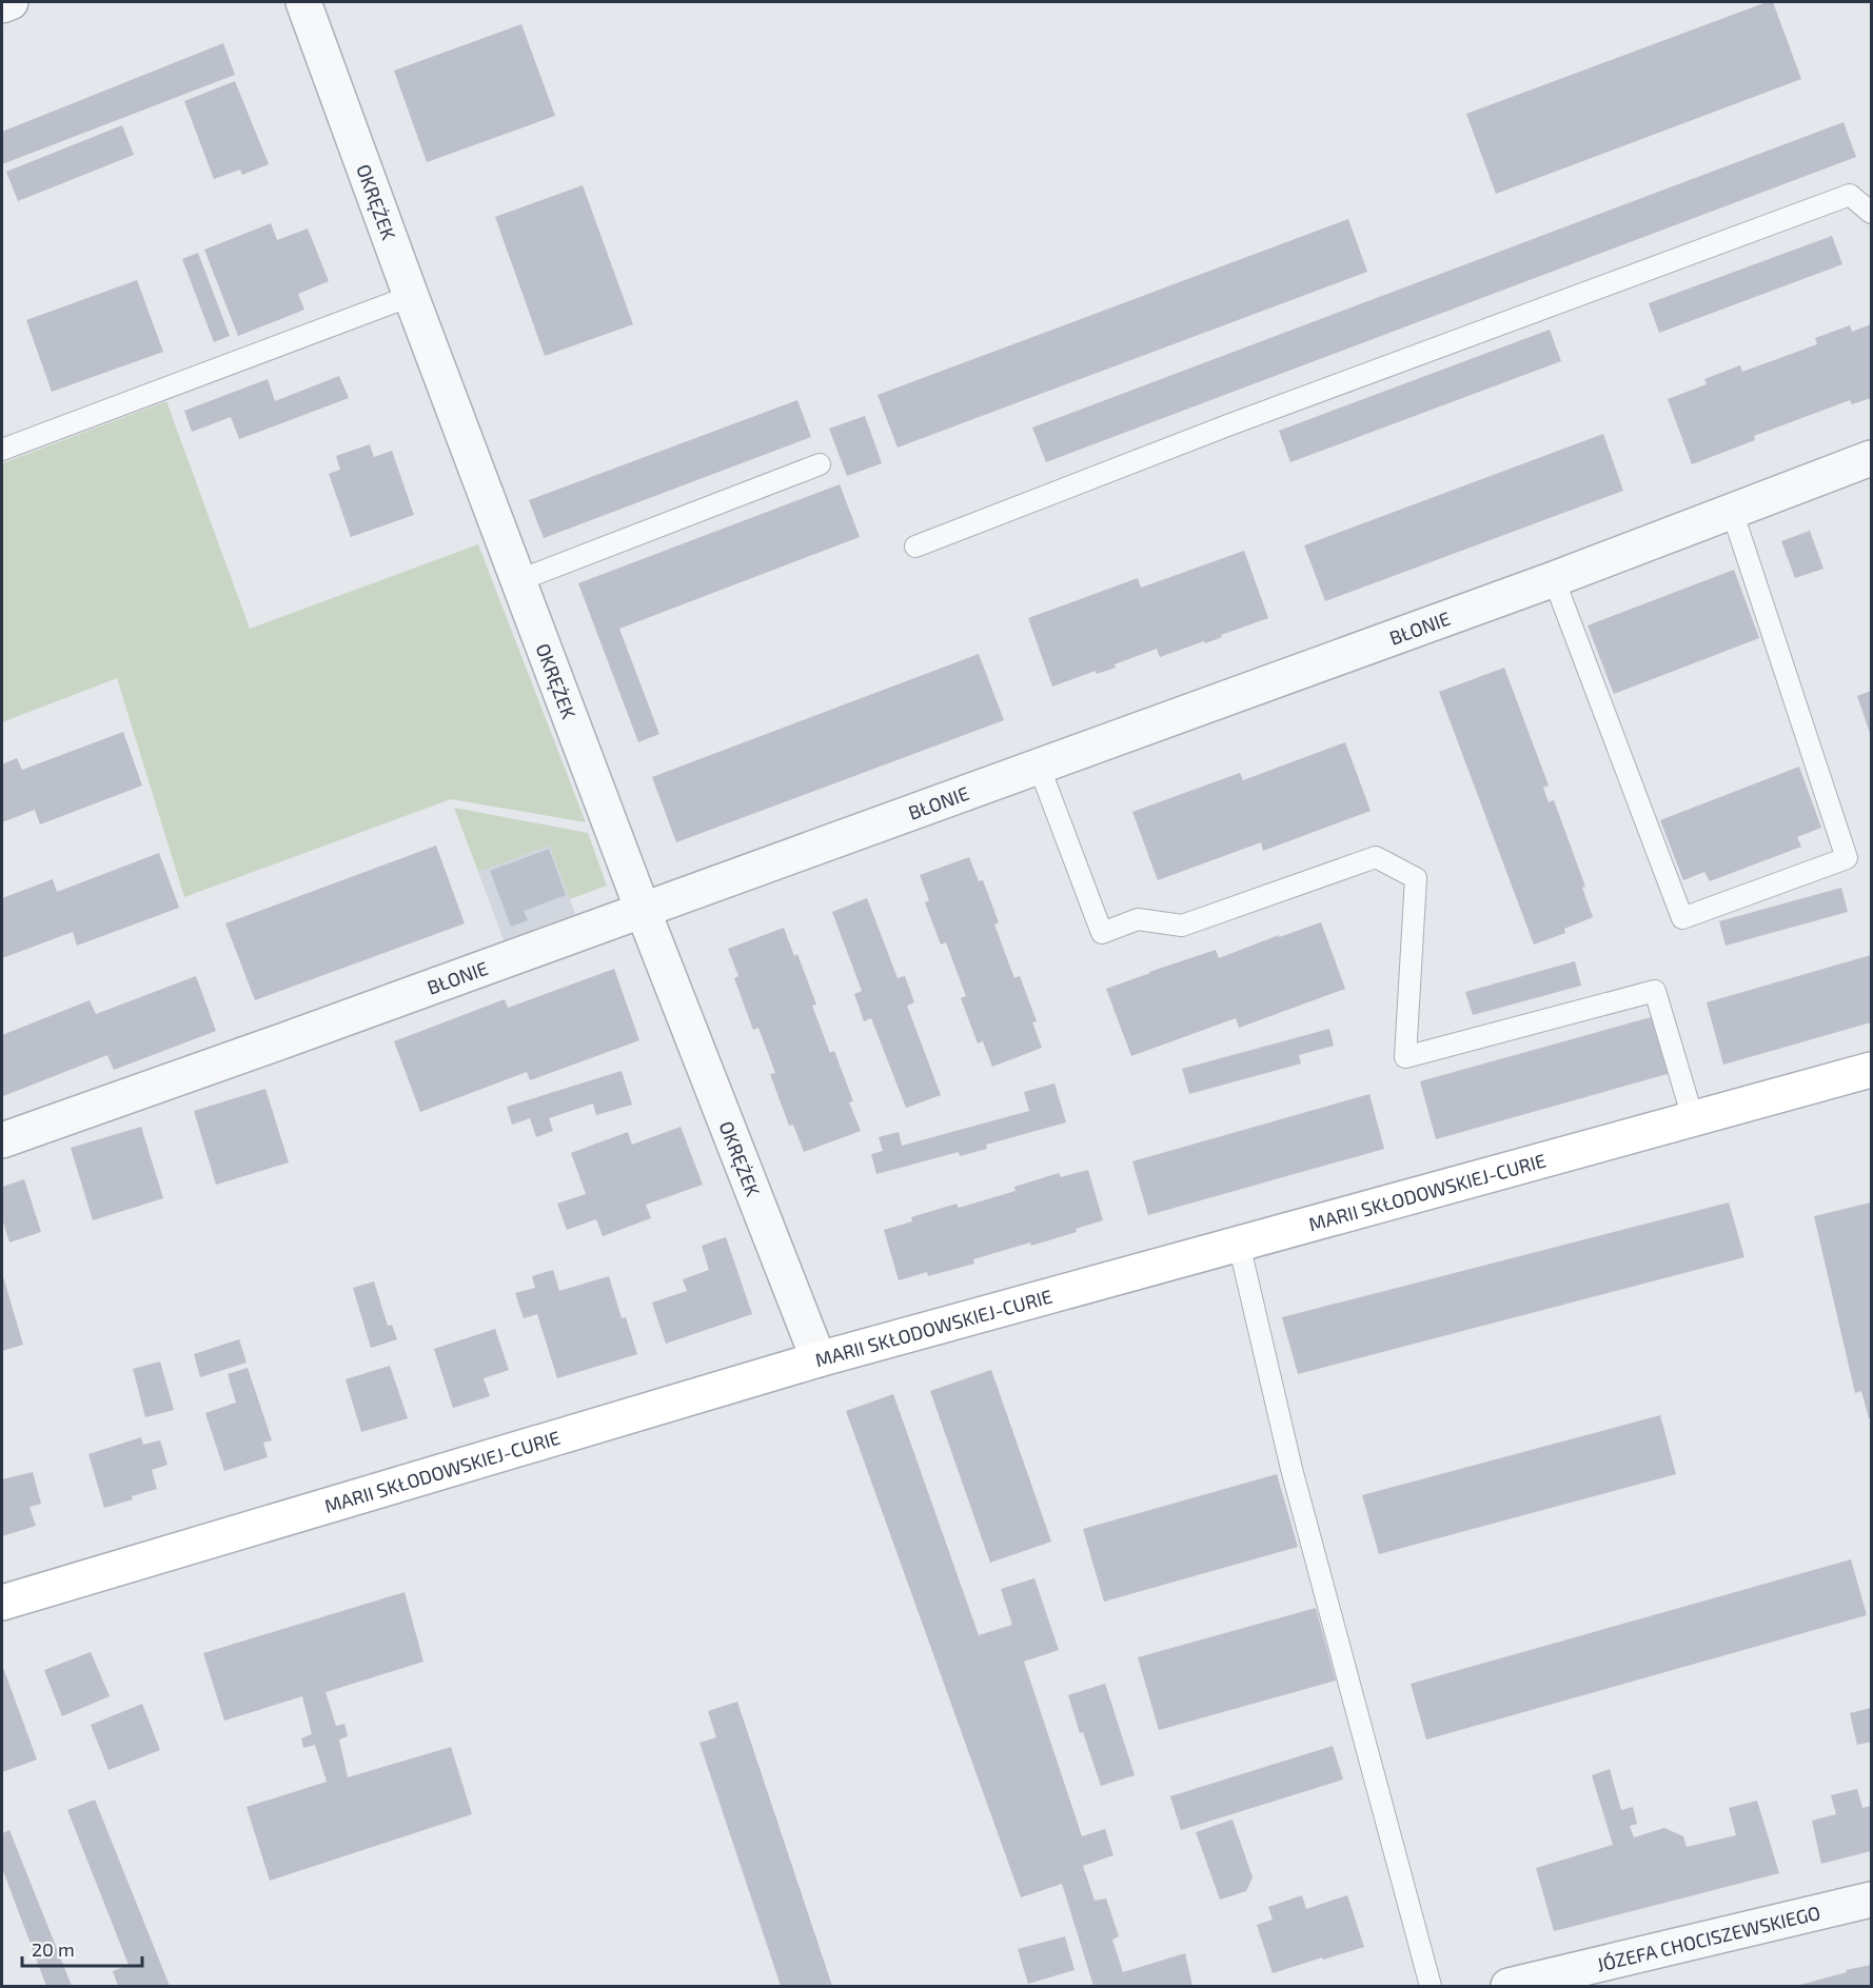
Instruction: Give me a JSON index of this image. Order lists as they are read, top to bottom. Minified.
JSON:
{"streets":{"street":["OKRĘŻEK","BŁONIE","MARII SKŁODOWSKIEJ-CURIE","JÓZEFA CHOCISZEWSKIEGO"]},"crossings":[["OKRĘŻEK","BŁONIE"],["OKRĘŻEK","MARII SKŁODOWSKIEJ-CURIE"]],"scale_bar":"20 m"}
